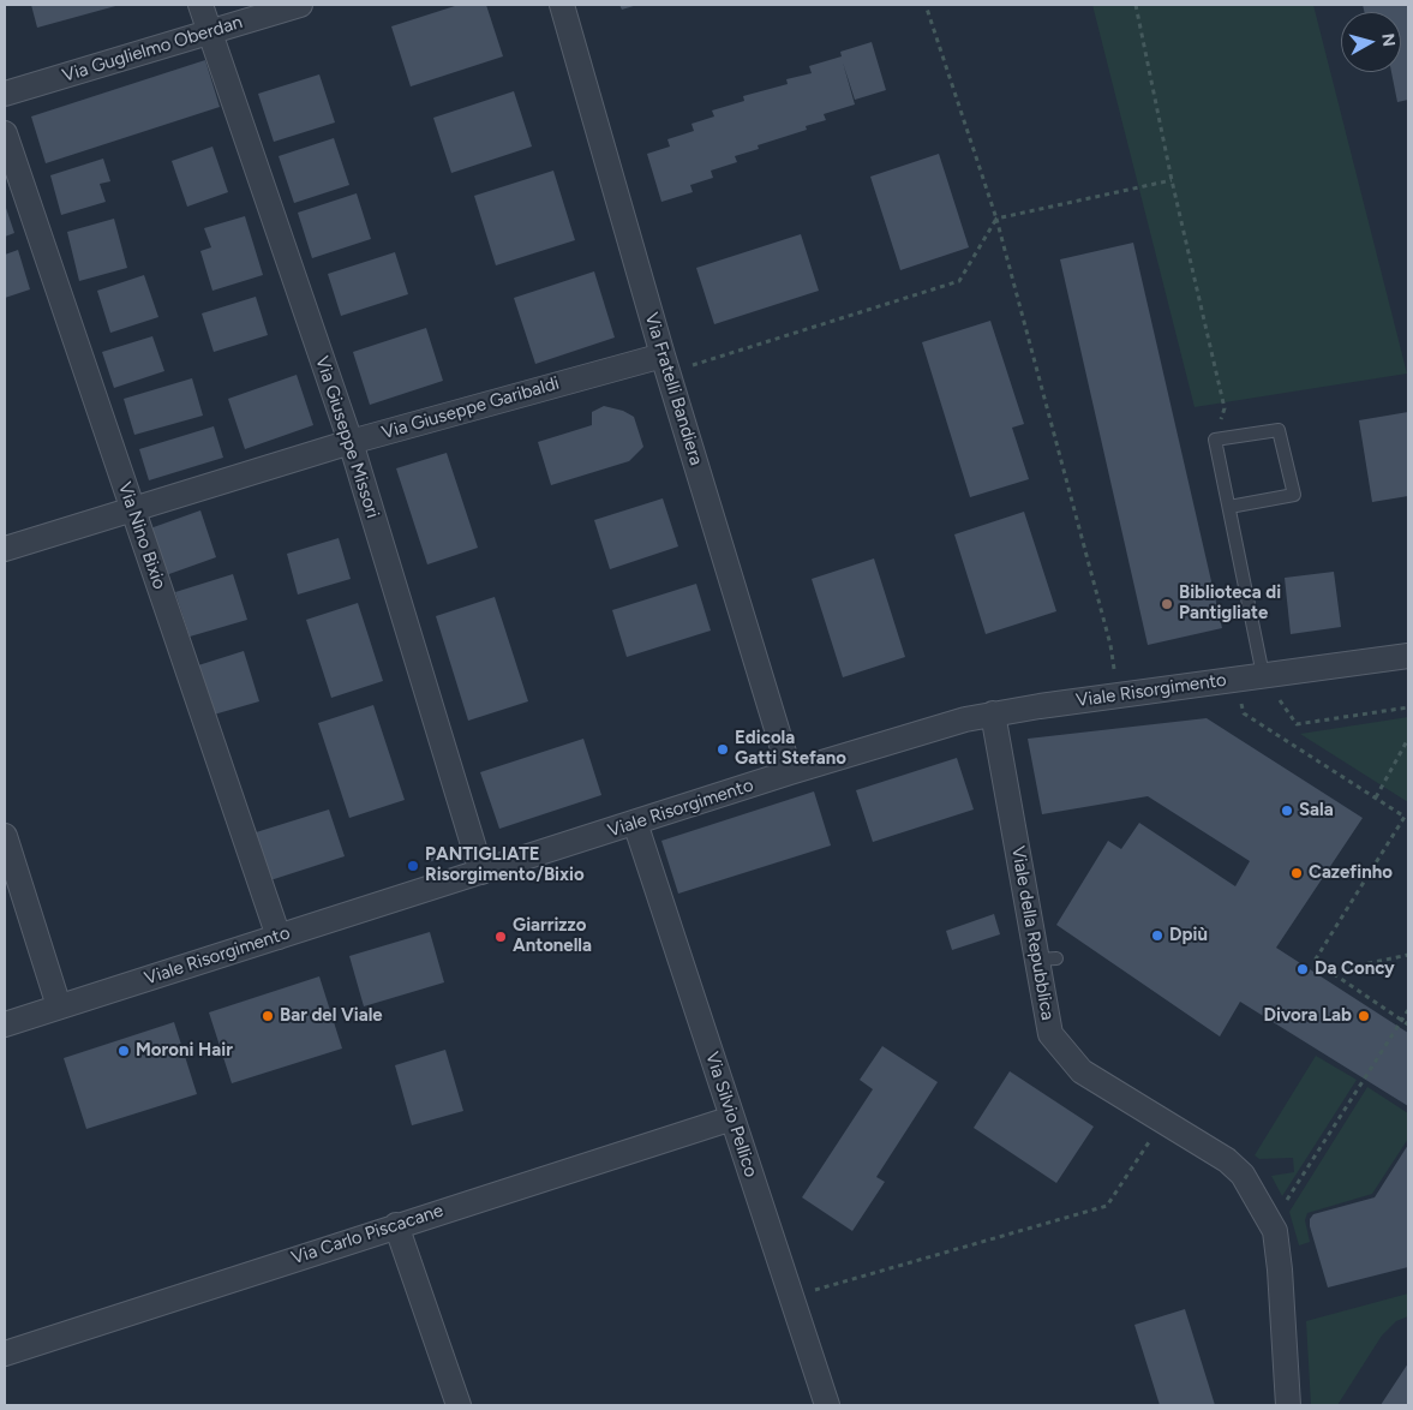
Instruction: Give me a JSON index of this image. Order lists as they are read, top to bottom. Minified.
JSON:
{"streets":{"street":["Via Guglielmo Oberdan","Via Fratelli Bandiera","Via Giuseppe Garibaldi","Via Giuseppe Missori","Via Nino Bixio","Viale Risorgimento","Viale della Repubblica","Via Silvio Pellico","Via Carlo Piscacane"]},"crossings":[["Via Guglielmo Oberdan","Via Giuseppe Missori"],["Via Fratelli Bandiera","Via Giuseppe Garibaldi"],["Via Fratelli Bandiera","Viale Risorgimento"],["Via Giuseppe Garibaldi","Via Giuseppe Missori"],["Via Giuseppe Garibaldi","Via Nino Bixio"],["Via Giuseppe Missori","Viale Risorgimento"],["Via Nino Bixio","Viale Risorgimento"],["Viale Risorgimento","Viale della Repubblica"],["Viale Risorgimento","Via Silvio Pellico"],["Via Silvio Pellico","Via Carlo Piscacane"]],"places":["Biblioteca di Pantigliate","Edicola Gatti Stefano","Sala","PANTIGLIATE Risorgimento/Bixio","Cazefinho","Dpiù","Giarrizzo Antonella","Da Concy","Bar del Viale","Divora Lab","Moroni Hair"],"north":"right"}
